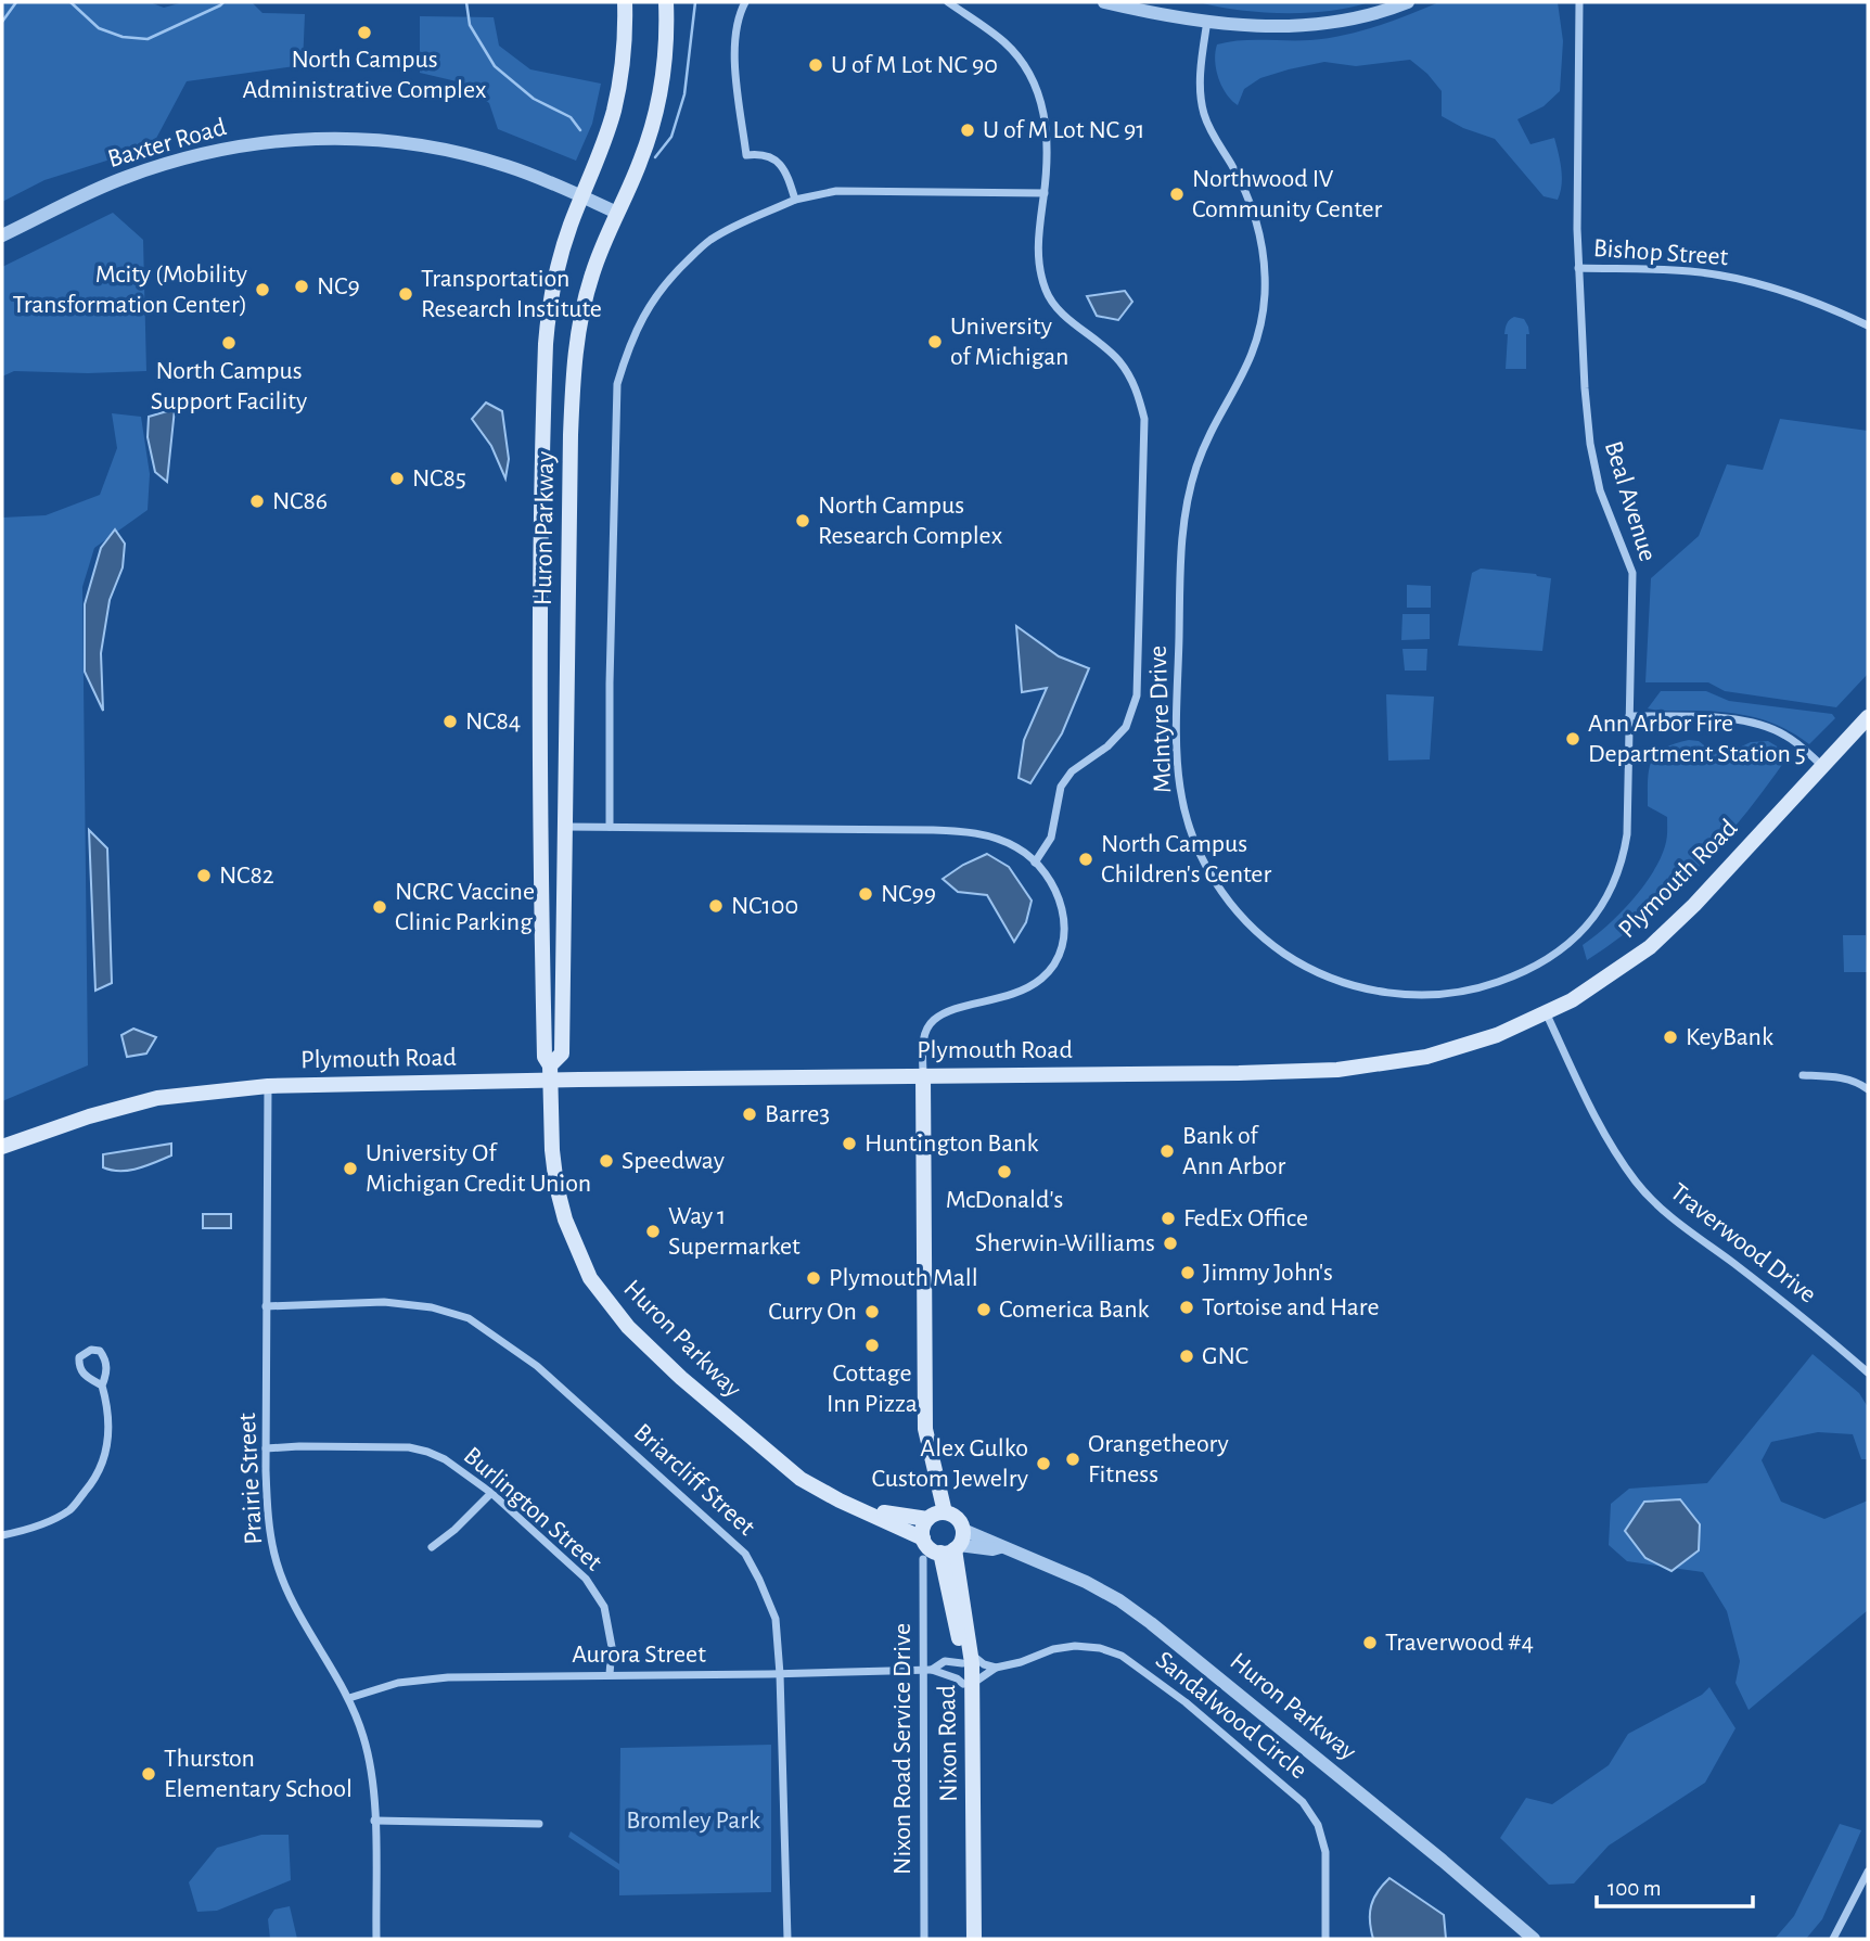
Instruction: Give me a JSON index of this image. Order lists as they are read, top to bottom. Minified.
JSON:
{"streets":{"main road":["Huron Parkway","Plymouth Road","Nixon Road"],"street":["Baxter Road","Bishop Street","Beal Avenue","McIntyre Drive","Traverwood Drive","Prairie Street","Briarcliff Street","Burlington Street","Aurora Street","Sandalwood Circle","Nixon Road Service Drive"]},"crossings":[["Baxter Road","Huron Parkway"],["Bishop Street","Beal Avenue"],["Beal Avenue","McIntyre Drive"],["Huron Parkway","Plymouth Road"],["Huron Parkway","Nixon Road"],["Plymouth Road","Traverwood Drive"],["Plymouth Road","Prairie Street"],["Prairie Street","Briarcliff Street"],["Prairie Street","Burlington Street"],["Prairie Street","Aurora Street"],["Briarcliff Street","Aurora Street"],["Burlington Street","Aurora Street"],["Aurora Street","Sandalwood Circle"],["Aurora Street","Nixon Road"],["Aurora Street","Nixon Road Service Drive"],["Sandalwood Circle","Nixon Road"]],"parks":["Bromley Park"],"places":["North Campus Administrative Complex","U of M Lot NC 90","U of M Lot NC 91","Northwood IV Community Center","NC9","Mcity (Mobility Transformation Center)","Transportation Research Institute","University of Michigan","North Campus Support Facility","NC85","NC86","North Campus Research Complex","NC84","Ann Arbor Fire Department Station 5","North Campus Children's Center","NC82","NC99","NC100","NCRC Vaccine Clinic Parking","KeyBank","Barre3","Huntington Bank","Bank of Ann Arbor","Speedway","University Of Michigan Credit Union","McDonald's","FedEx Office","Way 1 Supermarket","Sherwin-Williams","Jimmy John's","Plymouth Mall","Tortoise and Hare","Comerica Bank","Curry On","Cottage Inn Pizza","GNC","Orangetheory Fitness","Alex Gulko Custom Jewelry","Traverwood #4","Thurston Elementary School"],"scale_bar":"100 m"}
